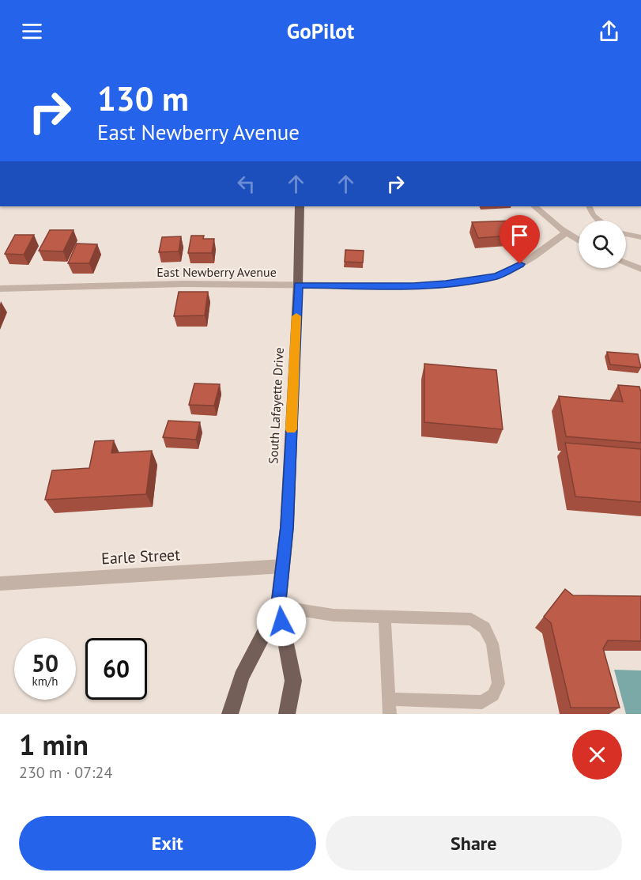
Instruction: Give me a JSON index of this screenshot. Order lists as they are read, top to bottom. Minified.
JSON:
{"streets":{"main road":["South Lafayette Drive"],"street":["East Newberry Avenue","Earle Street"]},"crossings":[["East Newberry Avenue","South Lafayette Drive"],["South Lafayette Drive","Earle Street"]],"page":{"header":"GoPilot","turn":["130 m","East Newberry Avenue"],"speed":"50 km/h","limit":"60","heading":["1 min","230 m · 07:24"],"buttons":["Exit","Share"]}}
